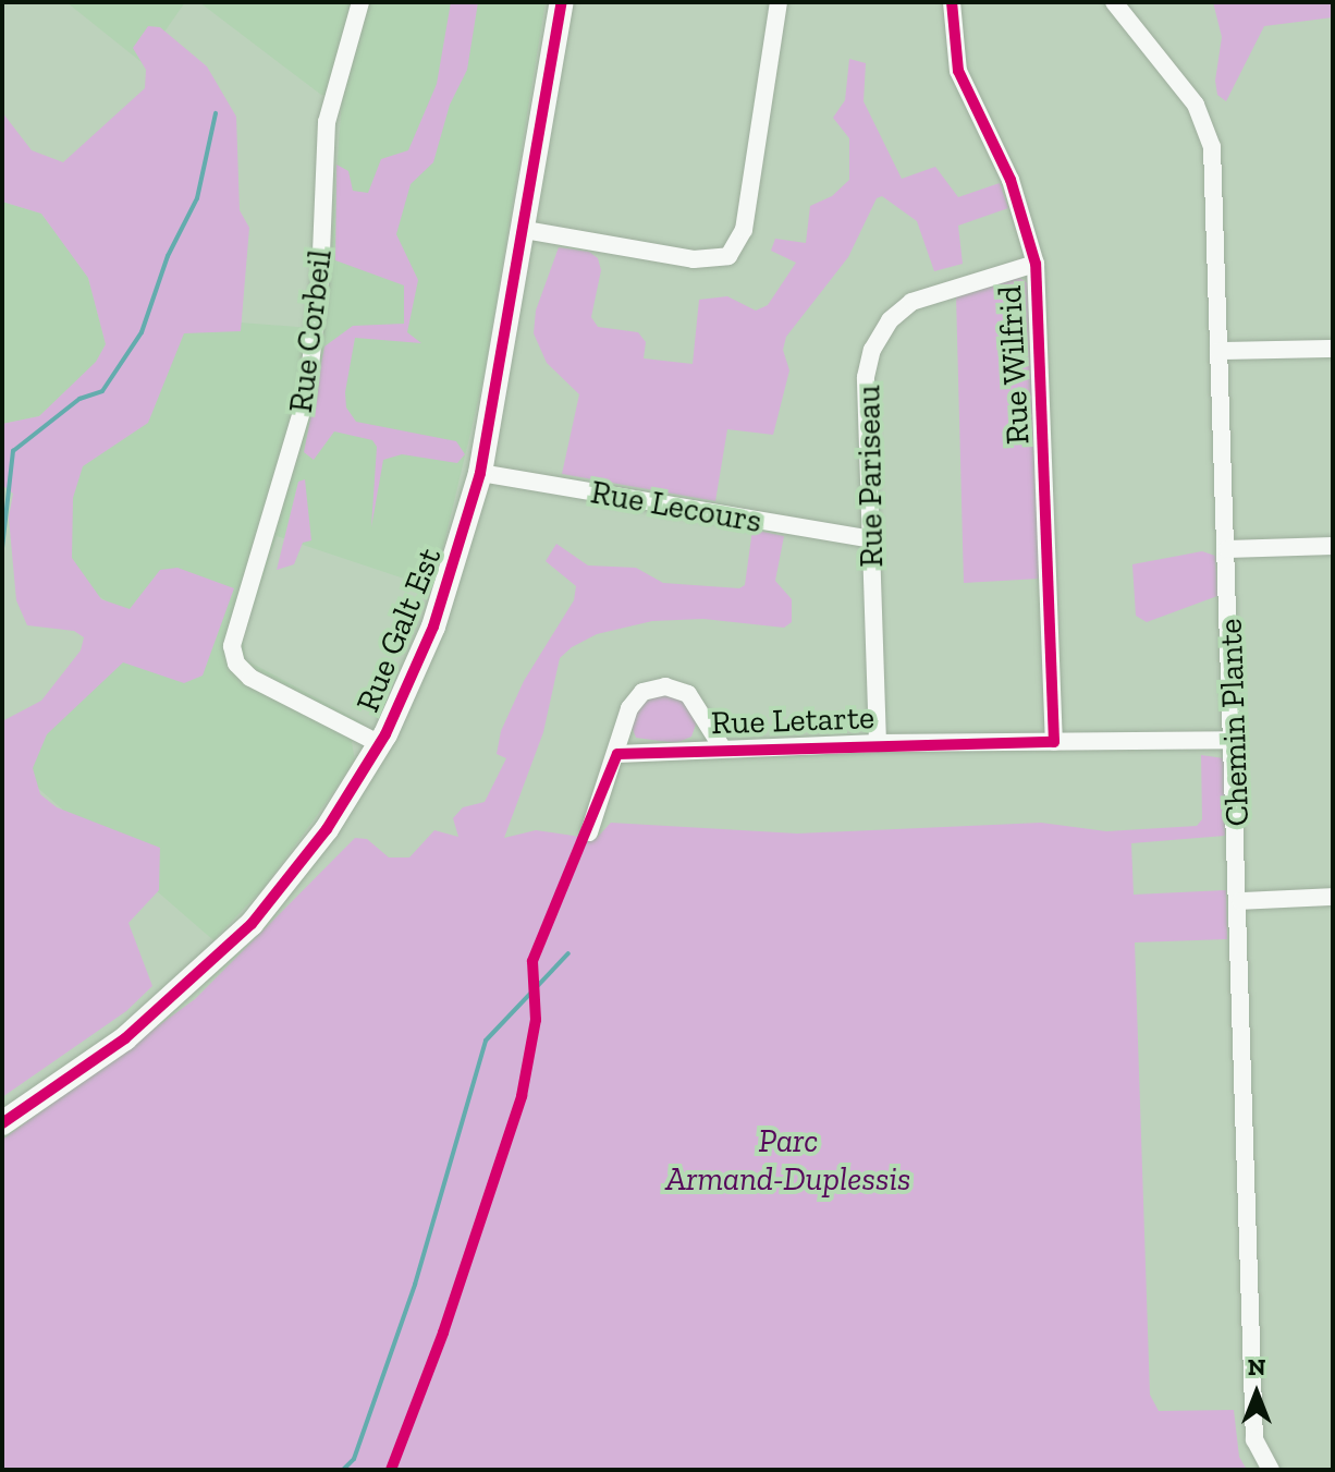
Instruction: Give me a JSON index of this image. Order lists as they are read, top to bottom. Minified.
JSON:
{"streets":{"street":["Rue Corbeil","Rue Wilfrid","Rue Pariseau","Rue Lecours","Rue Galt Est","Rue Letarte","Chemin Plante"]},"crossings":[["Rue Corbeil","Rue Galt Est"],["Rue Wilfrid","Rue Pariseau"],["Rue Wilfrid","Rue Letarte"],["Rue Pariseau","Rue Lecours"],["Rue Pariseau","Rue Letarte"],["Rue Lecours","Rue Galt Est"],["Rue Letarte","Chemin Plante"]],"parks":["Parc Armand-Duplessis"],"north":"top"}
